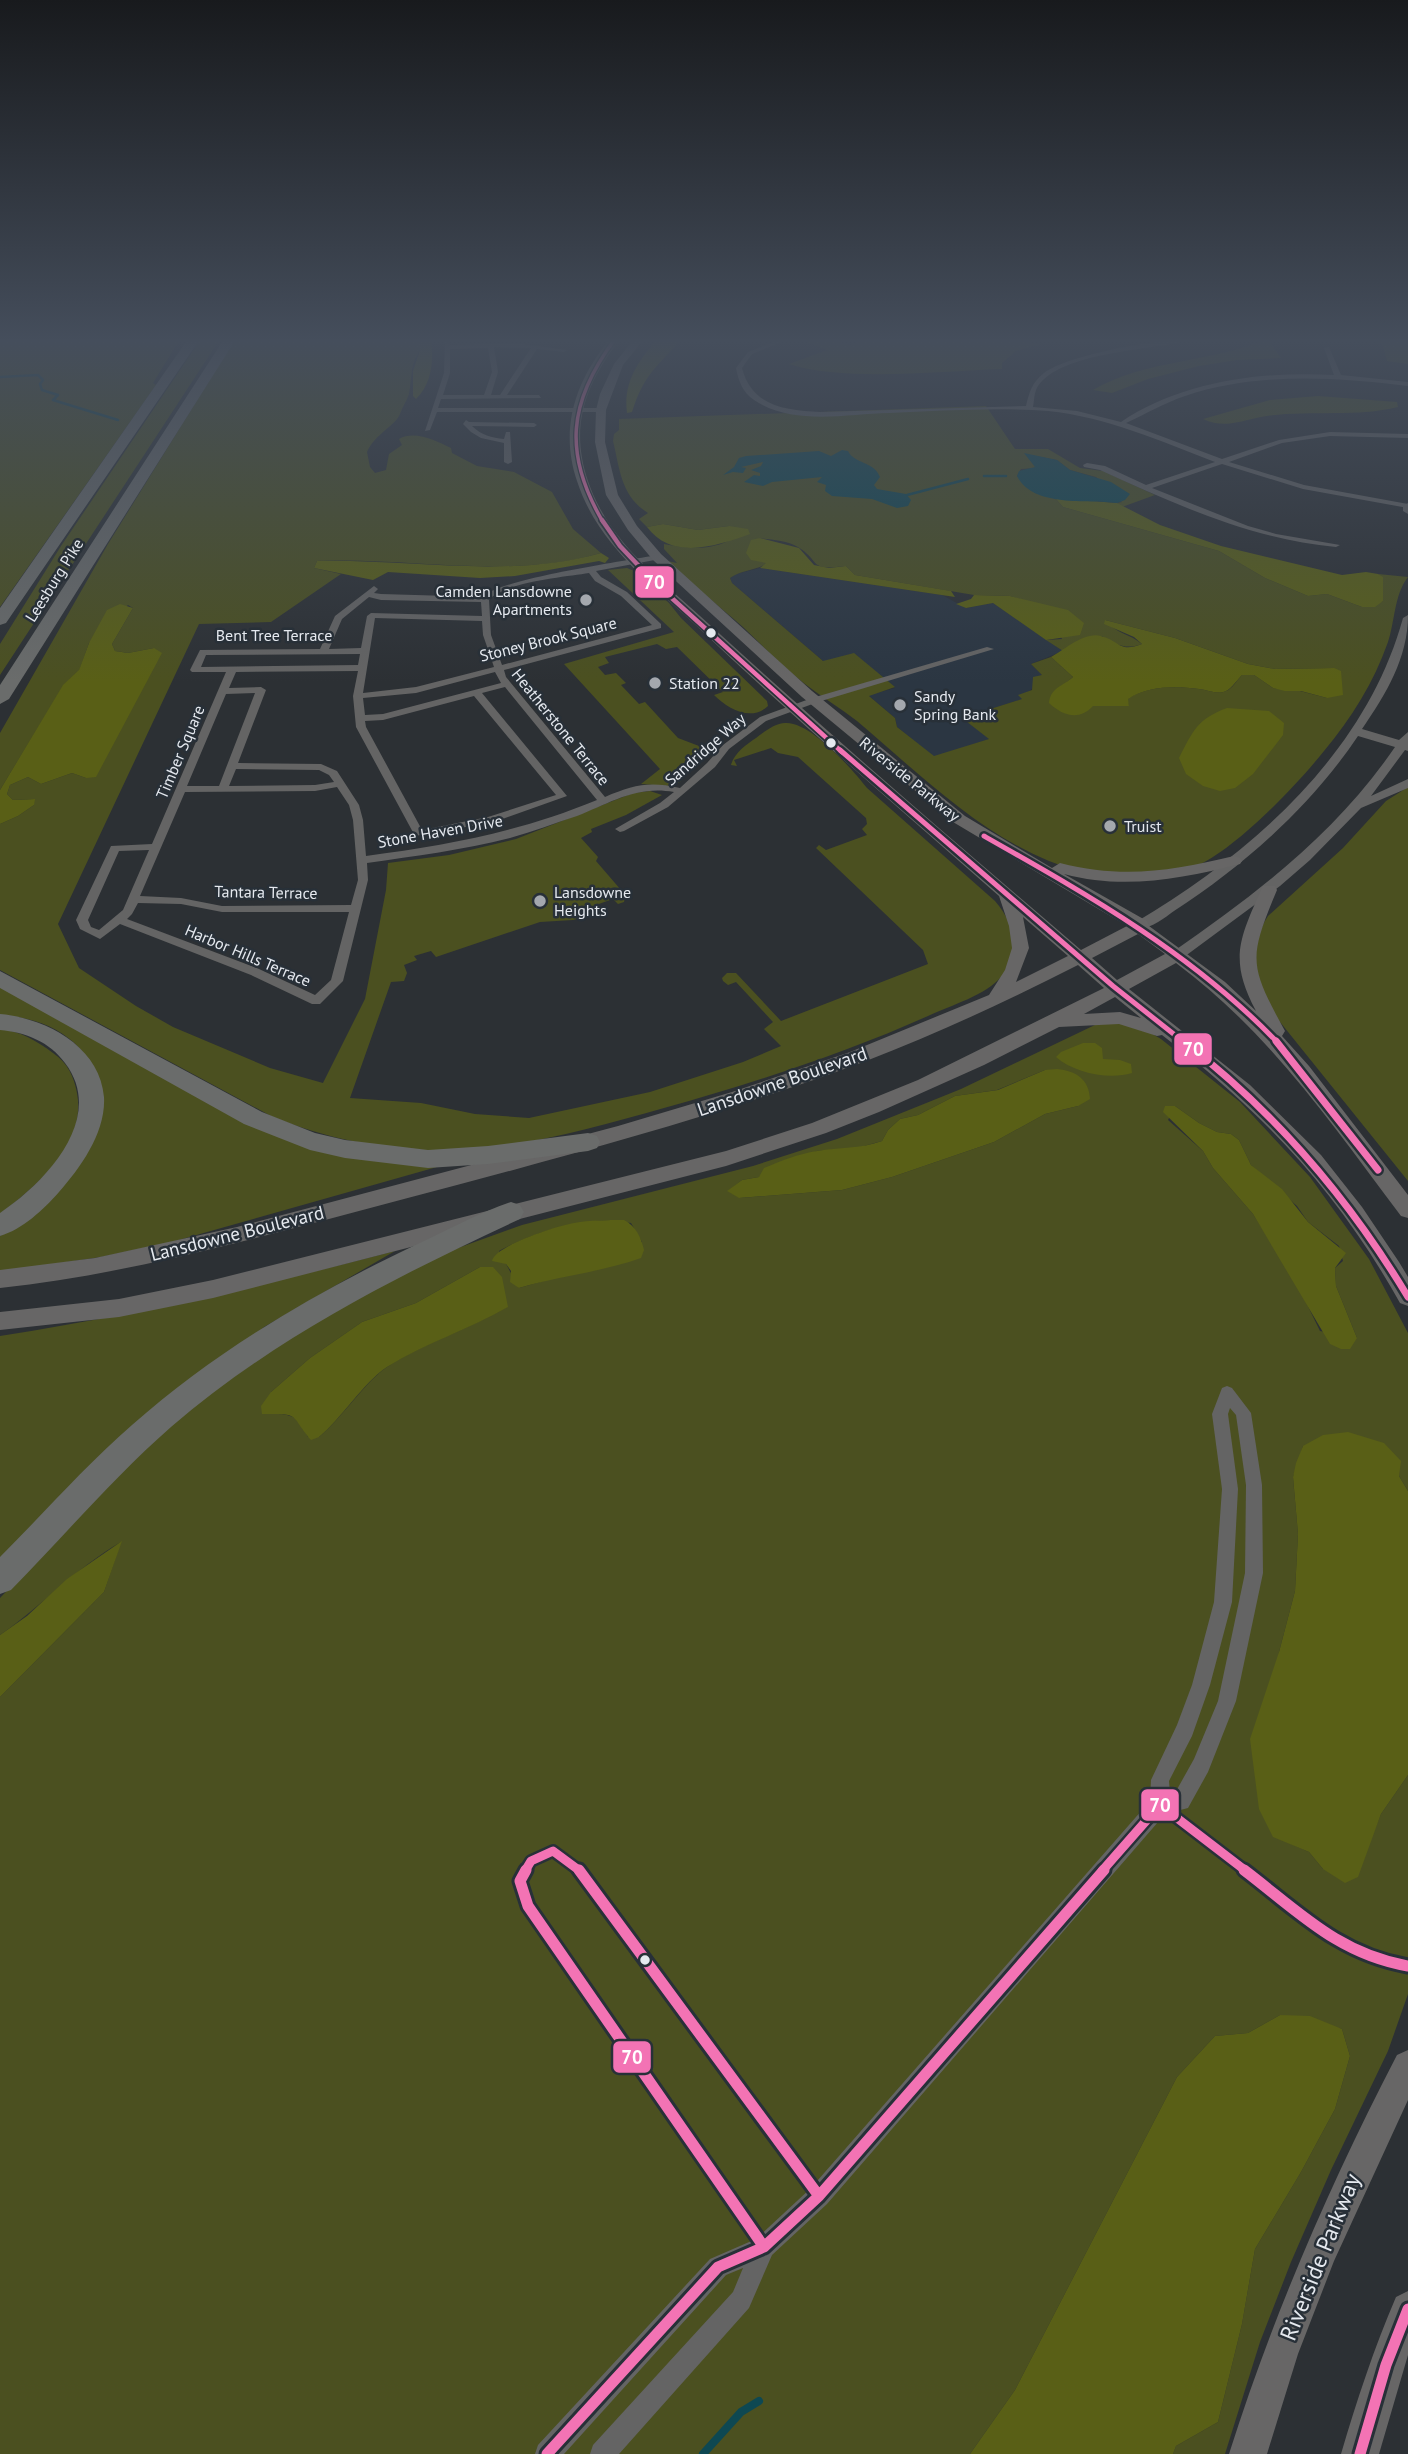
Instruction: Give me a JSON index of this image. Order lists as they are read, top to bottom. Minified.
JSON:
{"streets":{"highway":["Leesburg Pike"],"main road":["Riverside Parkway","Lansdowne Boulevard"],"street":["Bent Tree Terrace","Stoney Brook Square","Heatherstone Terrace","Sandridge Way","Timber Square","Stone Haven Drive","Tantara Terrace","Harbor Hills Terrace"]},"crossings":[["Bent Tree Terrace","Timber Square"],["Stoney Brook Square","Heatherstone Terrace"],["Heatherstone Terrace","Stone Haven Drive"],["Sandridge Way","Riverside Parkway"],["Sandridge Way","Stone Haven Drive"],["Timber Square","Tantara Terrace"],["Timber Square","Harbor Hills Terrace"],["Riverside Parkway","Lansdowne Boulevard"],["Stone Haven Drive","Harbor Hills Terrace"],["Tantara Terrace","Harbor Hills Terrace"]],"places":["Camden Lansdowne Apartments","Station 22","Sandy Spring Bank","Truist","Lansdowne Heights"],"lines":["transit line 70"]}
